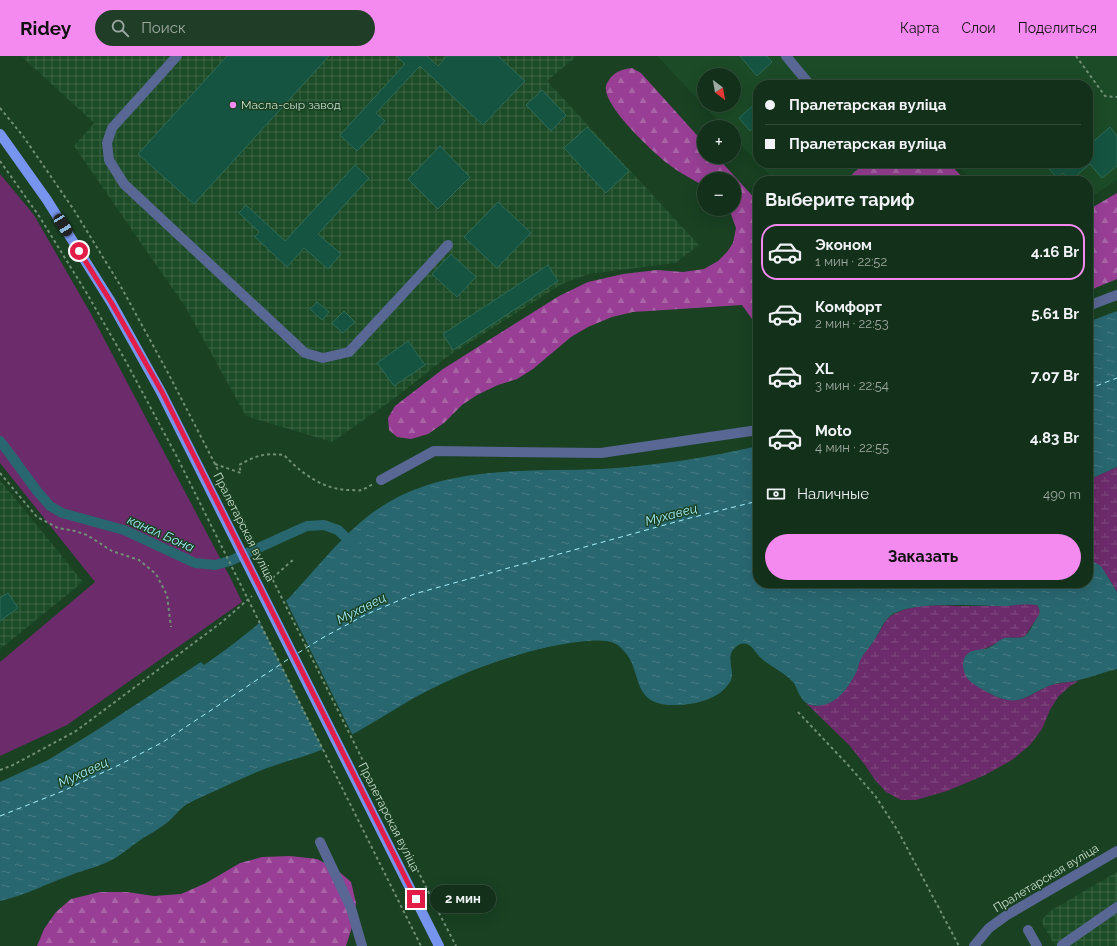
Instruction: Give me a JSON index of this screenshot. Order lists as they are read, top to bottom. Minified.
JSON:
{"streets":{"main road":["Пралетарская вуліца"]},"water":["Мухавец","канал Бона"],"places":["Масла-сыр завод"],"north":"bottom right","page":{"header":"Ridey","search":"Поиск","nav":["Карта","Слои","Поделиться"],"map_buttons":["+","−"],"banner":["Пралетарская вуліца","Пралетарская вуліца"],"heading":"Выберите тариф","list":[{"name":"Эконом","note":"1 мин · 22:52","value":"4.16 Br"},{"name":"Комфорт","note":"2 мин · 22:53","value":"5.61 Br"},{"name":"XL","note":"3 мин · 22:54","value":"7.07 Br"},{"name":"Moto","note":"4 мин · 22:55","value":"4.83 Br"}],"pay":["Наличные","490 m"],"buttons":"Заказать","bubble":"2 мин"}}
